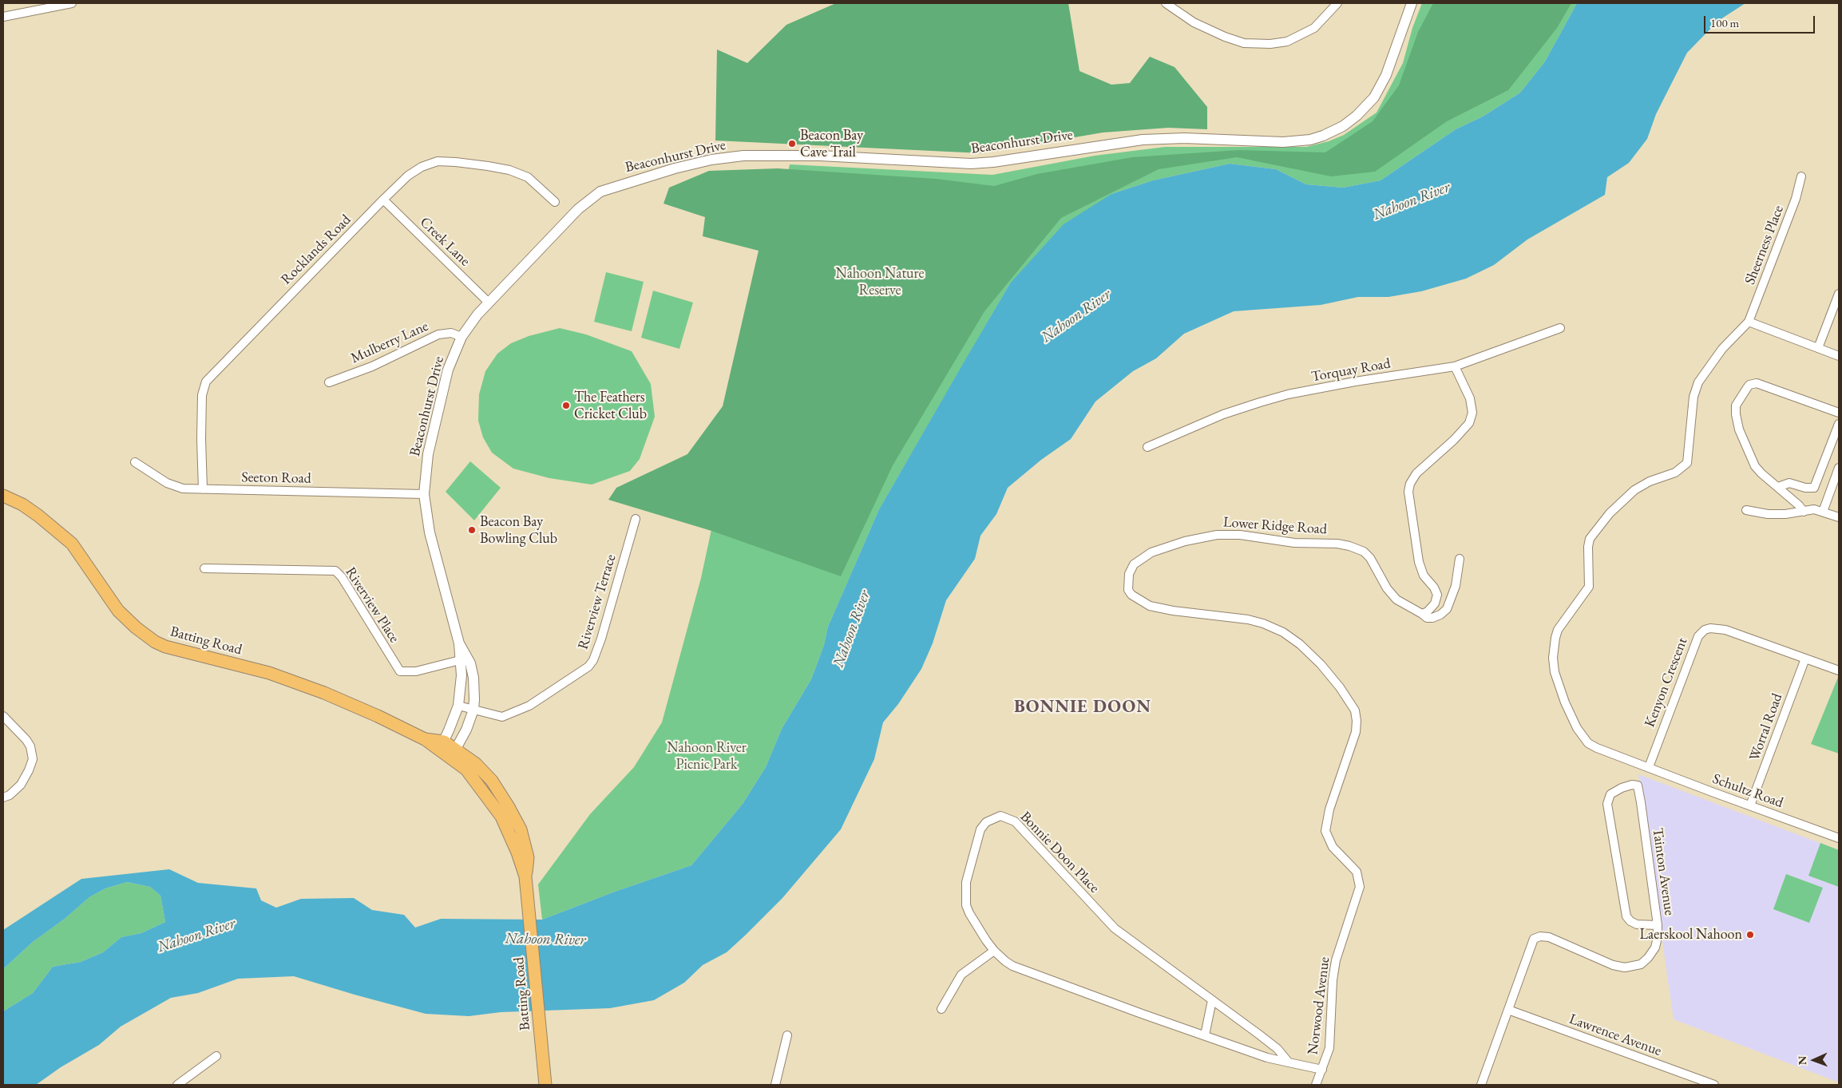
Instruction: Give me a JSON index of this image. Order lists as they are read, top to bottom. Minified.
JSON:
{"streets":{"main road":["Batting Road"],"street":["Beaconhurst Drive","Creek Lane","Sheerness Place","Rocklands Road","Mulberry Lane","Torquay Road","Seeton Road","Lower Ridge Road","Riverview Terrace","Riverview Place","Kenyon Crescent","Worral Road","Schultz Road","Bonnie Doon Place","Tainton Avenue","Norwood Avenue","Lawrence Avenue"]},"crossings":[["Beaconhurst Drive","Creek Lane"],["Beaconhurst Drive","Mulberry Lane"],["Beaconhurst Drive","Seeton Road"],["Beaconhurst Drive","Riverview Terrace"],["Beaconhurst Drive","Riverview Place"],["Beaconhurst Drive","Batting Road"],["Creek Lane","Rocklands Road"],["Sheerness Place","Schultz Road"],["Rocklands Road","Seeton Road"],["Lower Ridge Road","Norwood Avenue"],["Kenyon Crescent","Worral Road"],["Kenyon Crescent","Schultz Road"],["Worral Road","Schultz Road"],["Bonnie Doon Place","Norwood Avenue"],["Tainton Avenue","Lawrence Avenue"]],"districts":["BONNIE DOON"],"water":["Nahoon River"],"parks":["Nahoon Nature Reserve","Nahoon River Picnic Park"],"places":["Beacon Bay Cave Trail","The Feathers Cricket Club","Beacon Bay Bowling Club","Laerskool Nahoon"],"scale_bar":"100 m","north":"left"}
